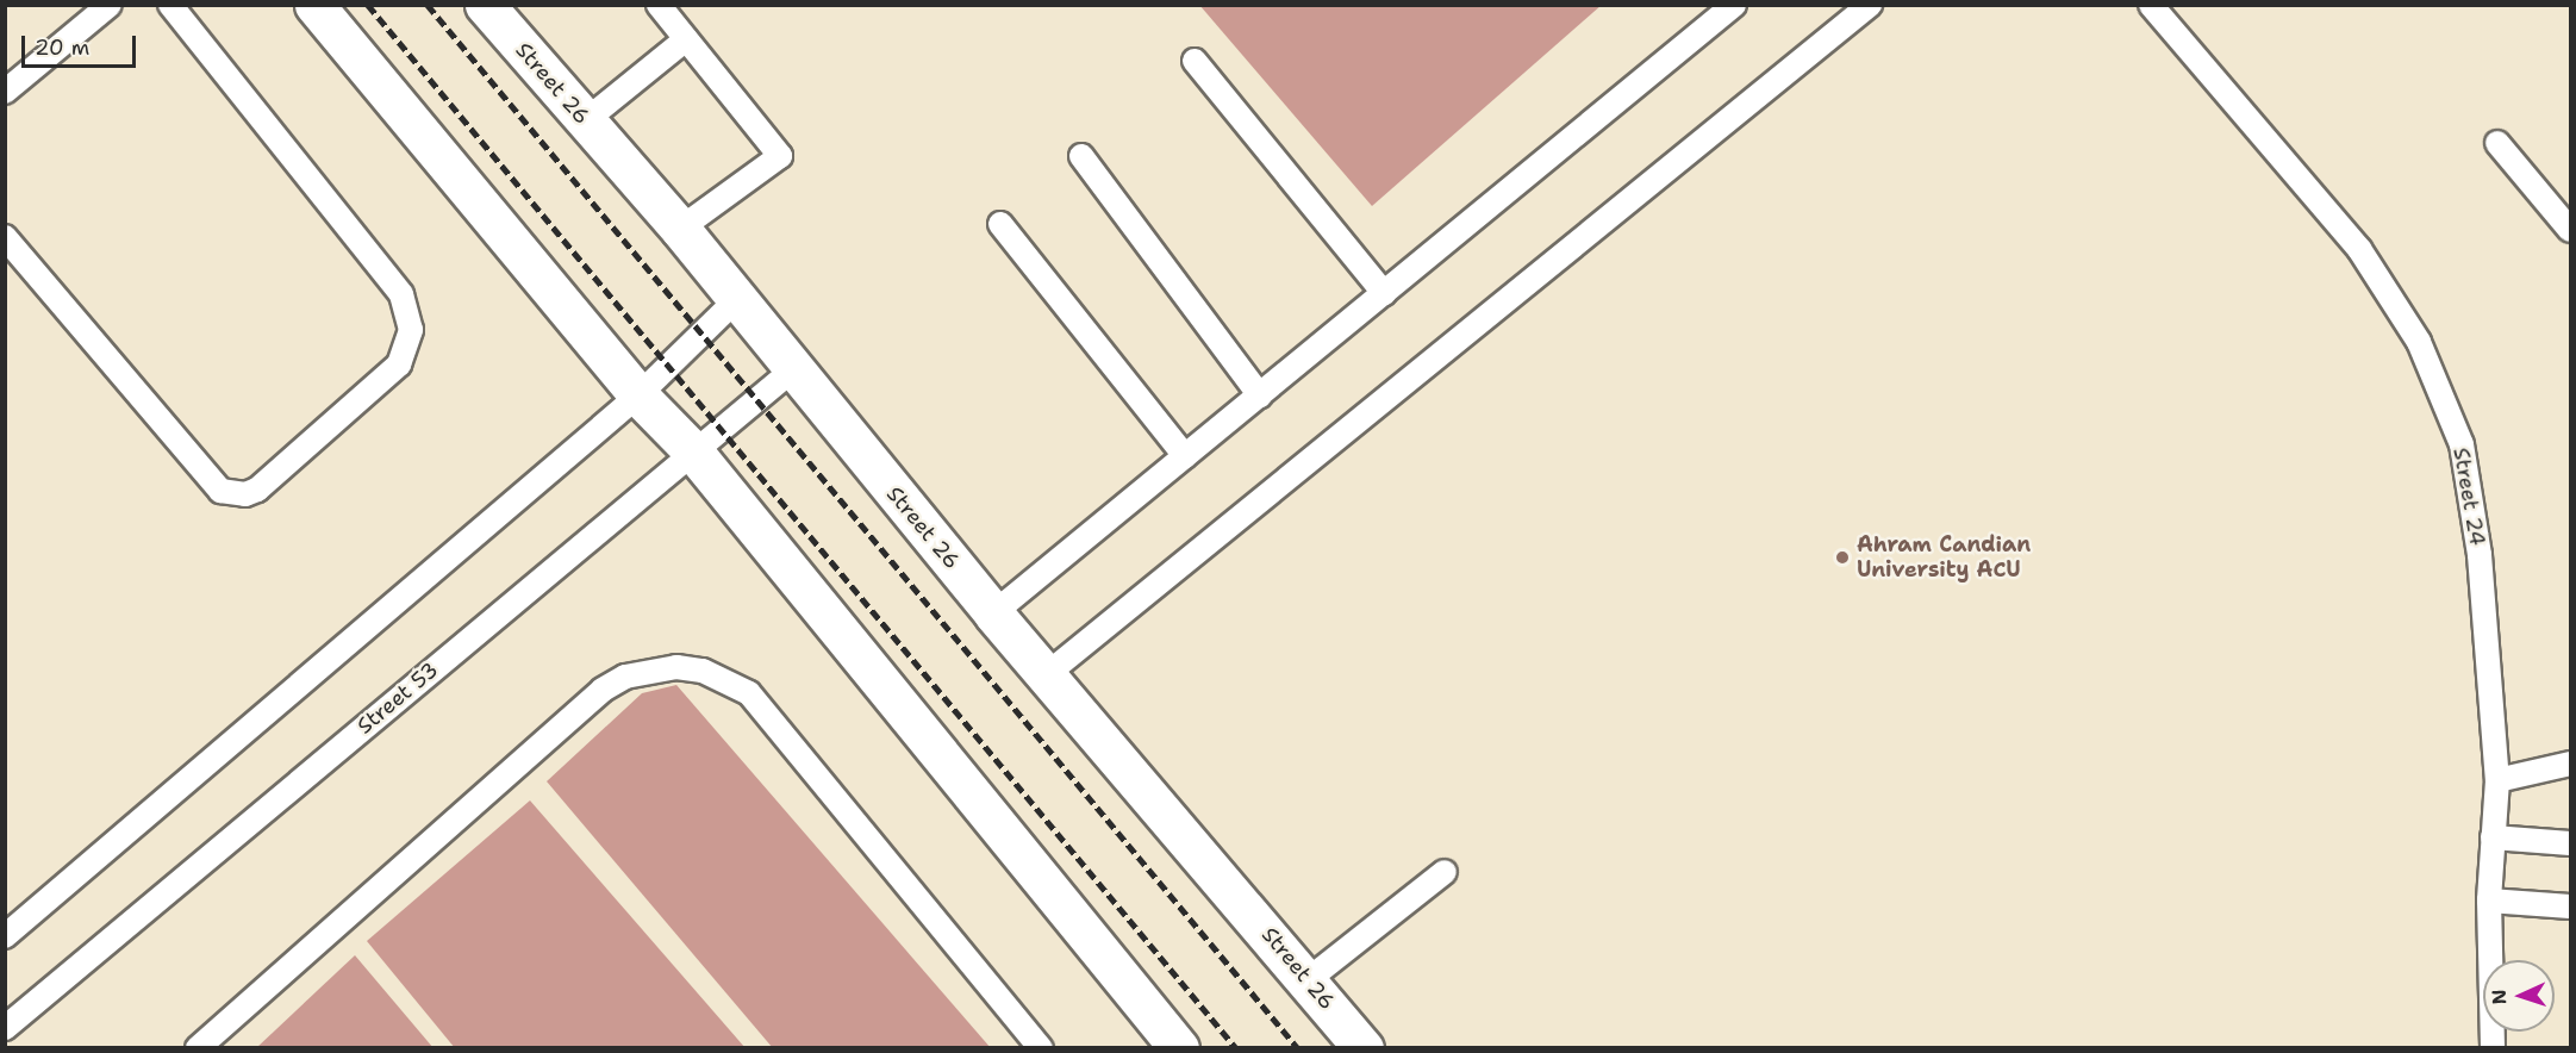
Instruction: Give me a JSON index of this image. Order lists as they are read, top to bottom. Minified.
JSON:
{"streets":{"street":["Street 26"],"lane":["Street 24","Street 53"]},"crossings":[["Street 26","Street 53"]],"places":["Ahram Candian University ACU"],"scale_bar":"20 m","north":"left"}
